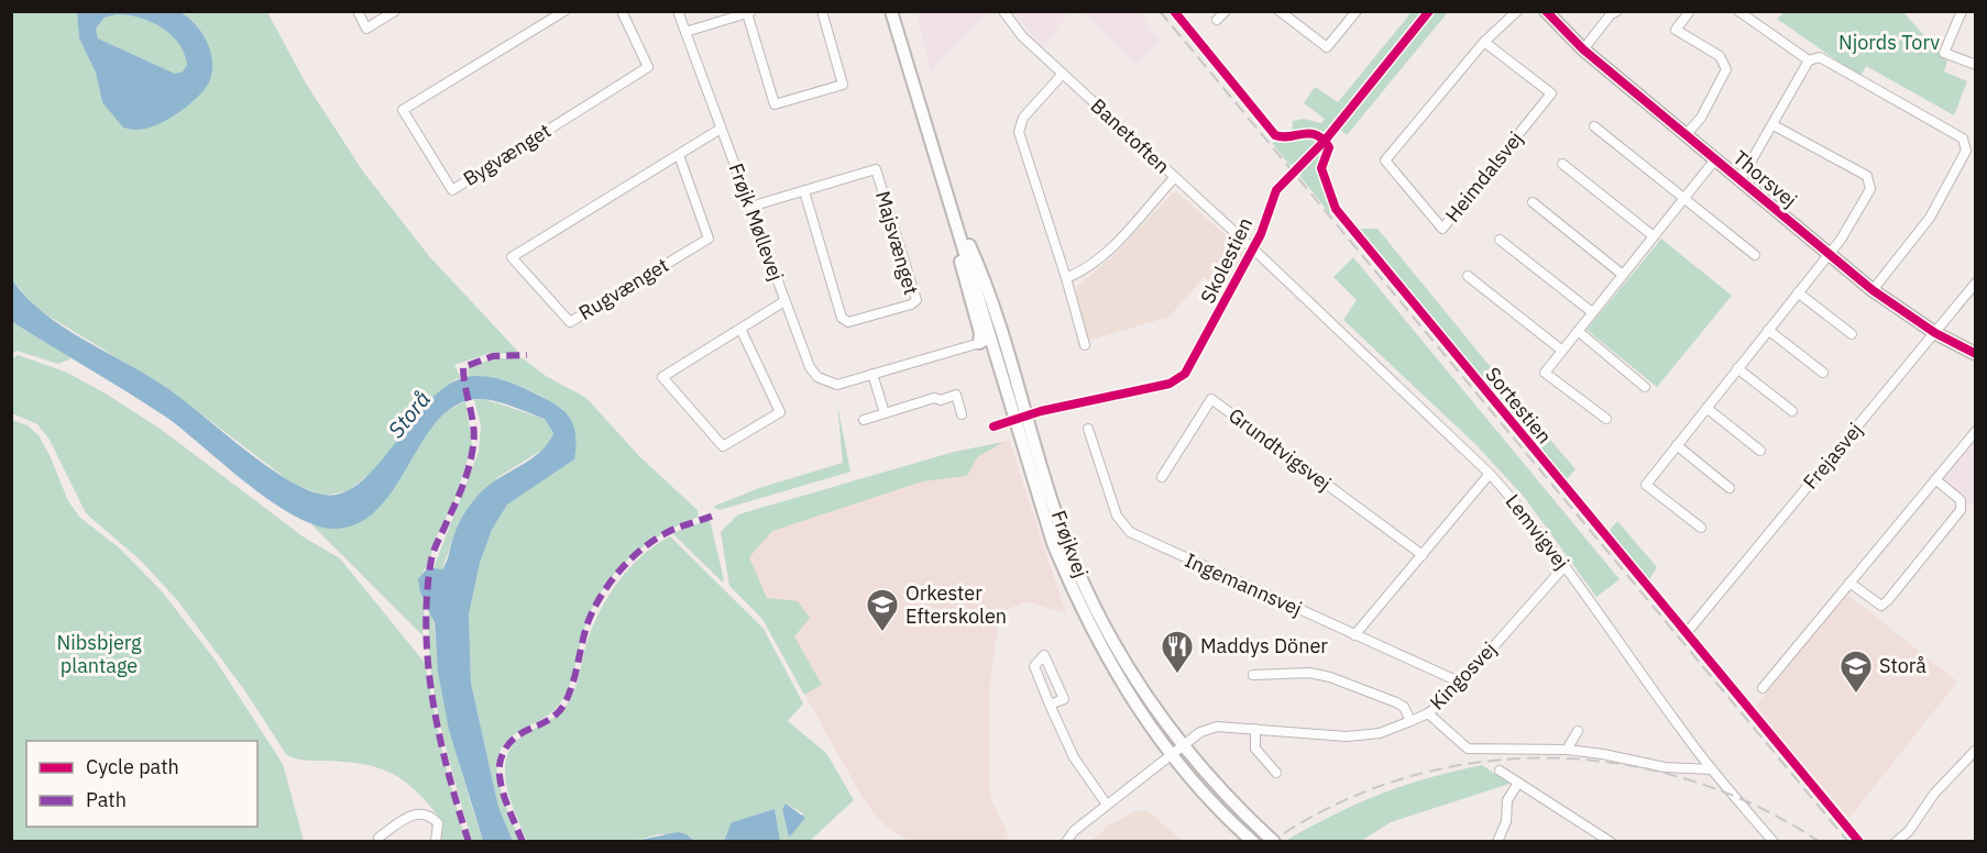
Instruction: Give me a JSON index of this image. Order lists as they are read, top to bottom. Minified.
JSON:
{"streets":{"street":["Banetoften","Bygvænget","Heimdalsvej","Thorsvej","Frøjk Møllevej","Majsvænget","Rugvænget","Grundtvigsvej","Frejasvej","Lemvigvej","Frøjkvej","Ingemannsvej","Kingosvej"],"cycle path":["Skolestien","Sortestien"]},"crossings":[["Banetoften","Lemvigvej"],["Thorsvej","Frejasvej"],["Frøjk Møllevej","Majsvænget"],["Frøjk Møllevej","Rugvænget"],["Frøjk Møllevej","Frøjkvej"],["Lemvigvej","Kingosvej"],["Frøjkvej","Kingosvej"],["Ingemannsvej","Kingosvej"]],"water":["Storå"],"parks":["Njords Torv","Nibsbjerg plantage"],"places":{"school or university":["Orkester Efterskolen","Storå"],"restaurant":["Maddys Döner"]},"legend":["Cycle path","Path"]}
